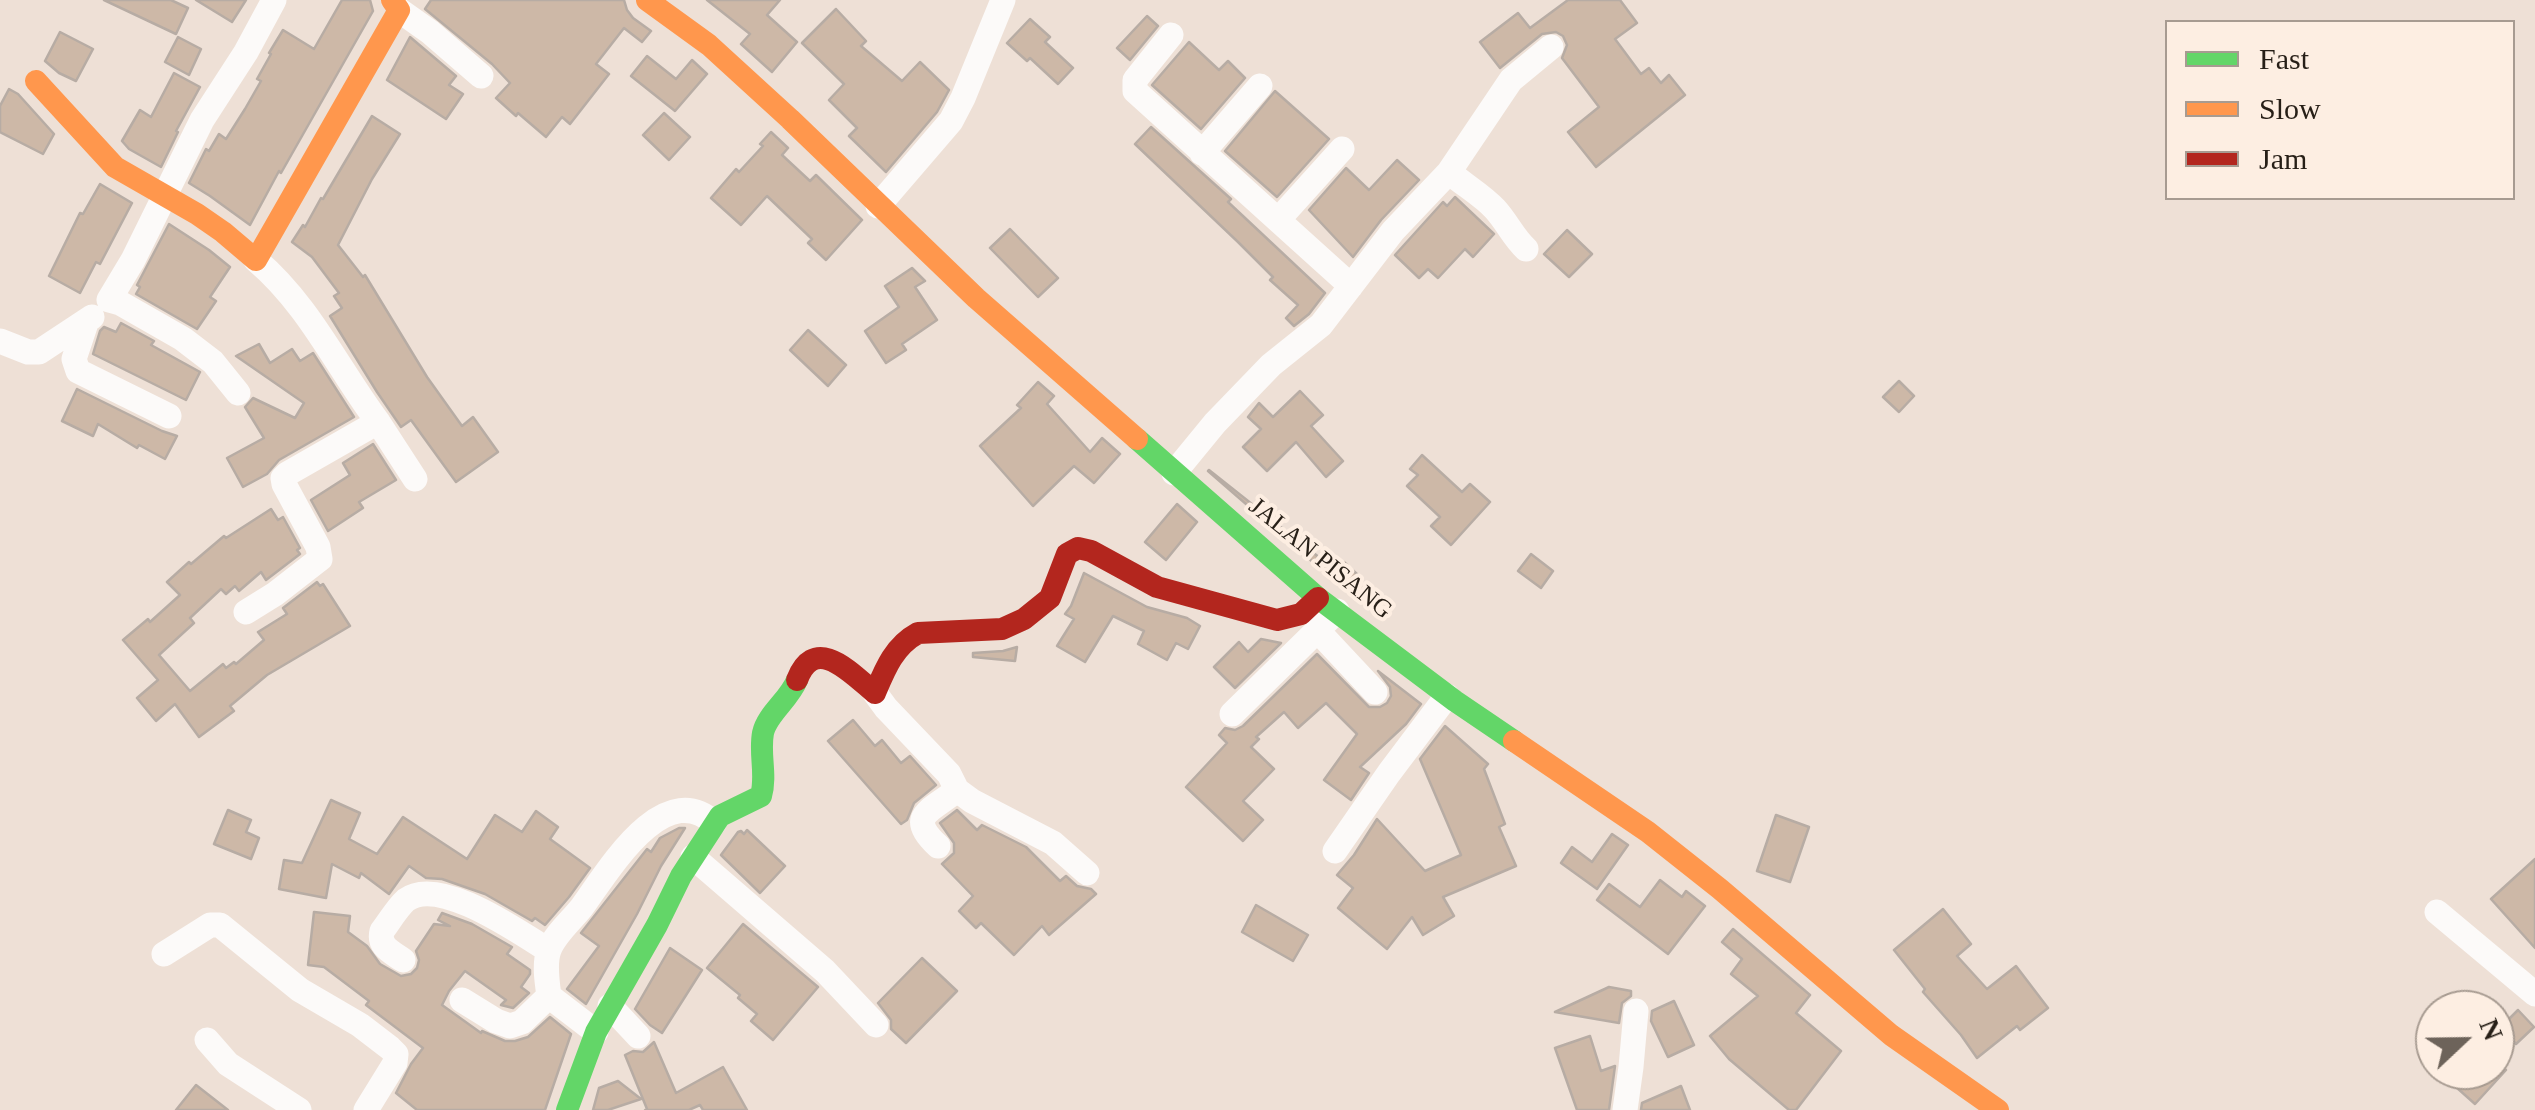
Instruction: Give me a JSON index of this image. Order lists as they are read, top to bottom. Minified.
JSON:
{"streets":{"street":["JALAN PISANG"]},"legend":["Fast","Slow","Jam"],"north":"right"}
